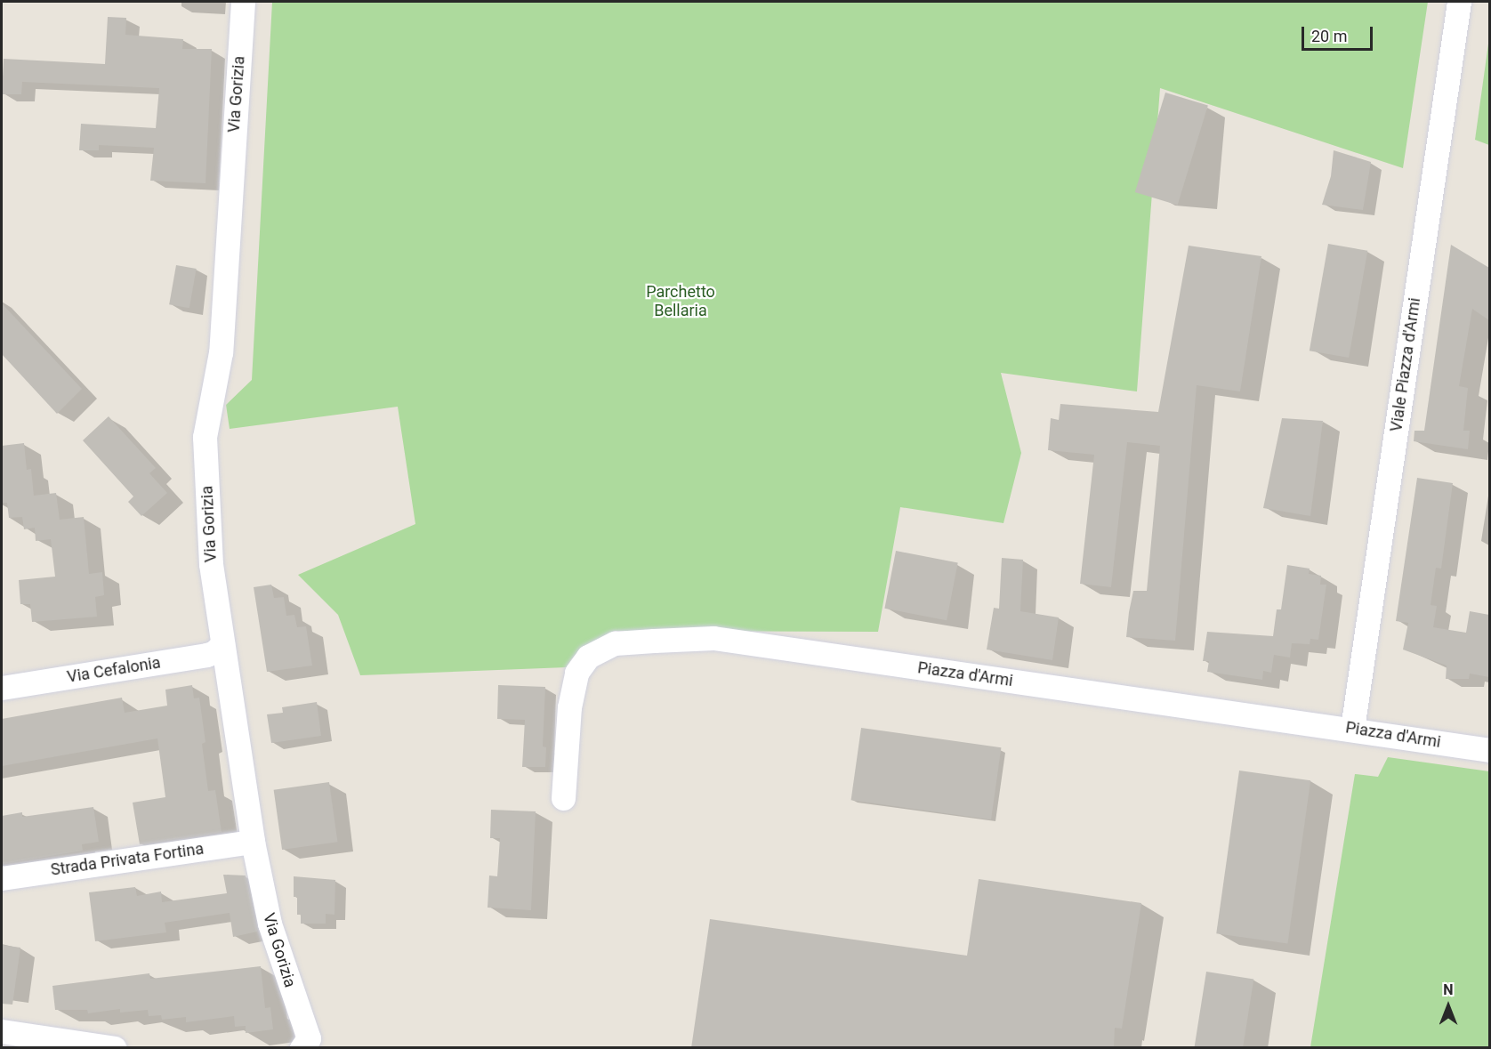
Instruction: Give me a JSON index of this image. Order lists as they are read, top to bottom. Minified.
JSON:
{"streets":{"street":["Via Gorizia","Viale Piazza d'Armi","Via Cefalonia","Piazza d'Armi","Strada Privata Fortina"]},"crossings":[["Via Gorizia","Via Cefalonia"],["Via Gorizia","Strada Privata Fortina"],["Viale Piazza d'Armi","Piazza d'Armi"]],"parks":["Parchetto Bellaria"],"scale_bar":"20 m","north":"top"}
